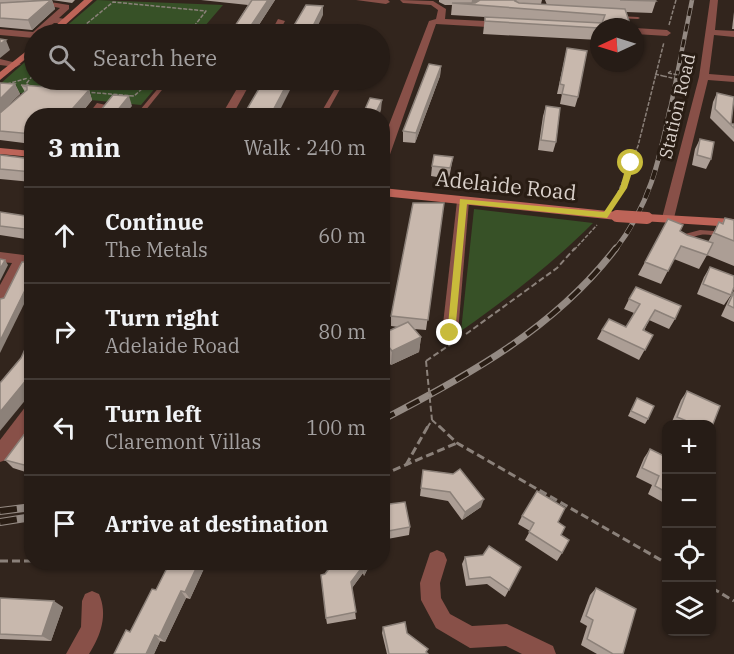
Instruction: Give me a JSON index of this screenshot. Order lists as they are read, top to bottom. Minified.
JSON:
{"streets":{"street":["Station Road","Adelaide Road"]},"crossings":[["Station Road","Adelaide Road"]],"north":"left","page":{"search":"Search here","heading":["3 min","Walk · 240 m"],"list":[["Continue","The Metals","60 m"],["Turn right","Adelaide Road","80 m"],["Turn left","Claremont Villas","100 m"],"Arrive at destination"],"map_buttons":["+","−"]}}
